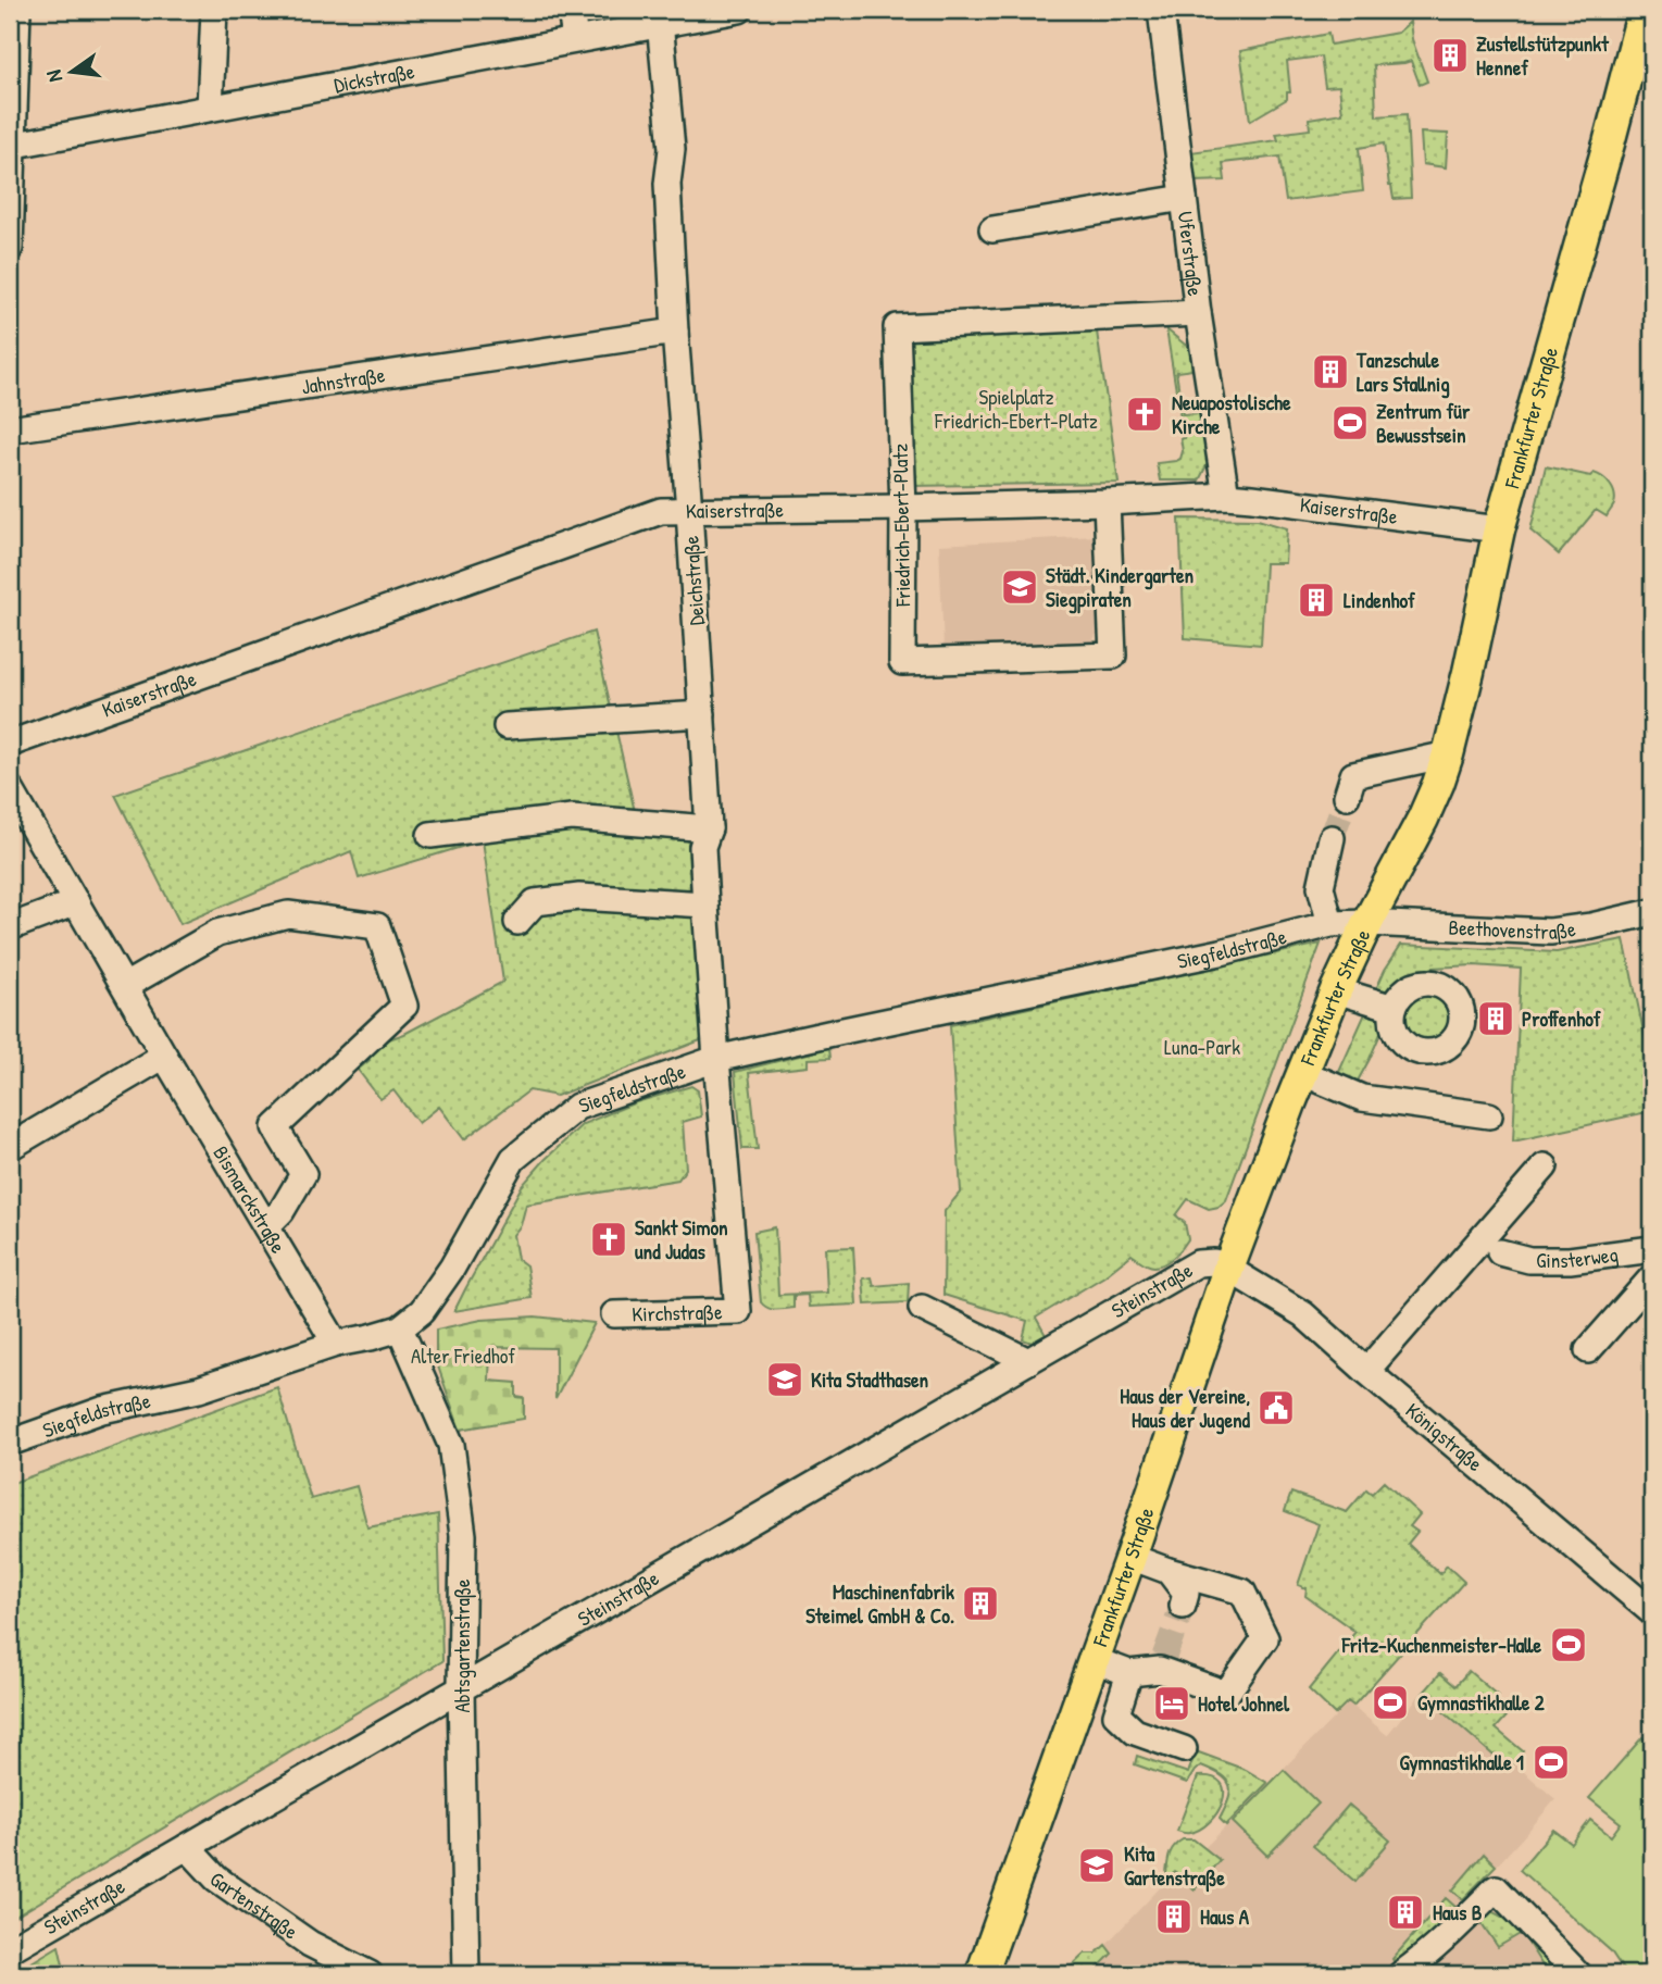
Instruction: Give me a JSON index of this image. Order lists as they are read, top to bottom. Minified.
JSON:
{"streets":{"main road":["Frankfurter Straße"],"street":["Dickstraße","Uferstraße","Jahnstraße","Kaiserstraße","Friedrich-Ebert-Platz","Deichstraße","Beethovenstraße","Siegfeldstraße","Bismarckstraße","Ginsterweg","Steinstraße","Kirchstraße","Königstraße","Abtsgartenstraße","Gartenstraße"]},"crossings":[["Dickstraße","Deichstraße"],["Uferstraße","Kaiserstraße"],["Uferstraße","Friedrich-Ebert-Platz"],["Jahnstraße","Deichstraße"],["Frankfurter Straße","Kaiserstraße"],["Frankfurter Straße","Beethovenstraße"],["Frankfurter Straße","Siegfeldstraße"],["Frankfurter Straße","Steinstraße"],["Frankfurter Straße","Königstraße"],["Kaiserstraße","Friedrich-Ebert-Platz"],["Kaiserstraße","Deichstraße"],["Deichstraße","Siegfeldstraße"],["Deichstraße","Kirchstraße"],["Beethovenstraße","Siegfeldstraße"],["Siegfeldstraße","Bismarckstraße"],["Siegfeldstraße","Abtsgartenstraße"],["Steinstraße","Königstraße"],["Steinstraße","Abtsgartenstraße"],["Steinstraße","Gartenstraße"]],"parks":["Spielplatz Friedrich-Ebert-Platz","Luna-Park","Alter Friedhof"],"places":{"building":["Zustellstützpunkt Hennef","Tanzschule Lars Stallnig","Lindenhof","Proffenhof","Maschinenfabrik Steimel GmbH & Co.","Haus B","Haus A"],"church":["Neuapostolische Kirche","Sankt Simon und Judas"],"sports":["Zentrum für Bewusstsein","Fritz-Kuchenmeister-Halle","Gymnastikhalle 2","Gymnastikhalle 1"],"school or university":["Städt. Kindergarten Siegpiraten","Kita Stadthasen","Kita Gartenstraße"],"public building":["Haus der Vereine, Haus der Jugend"],"hotel":["Hotel Johnel"]},"north":"left"}
